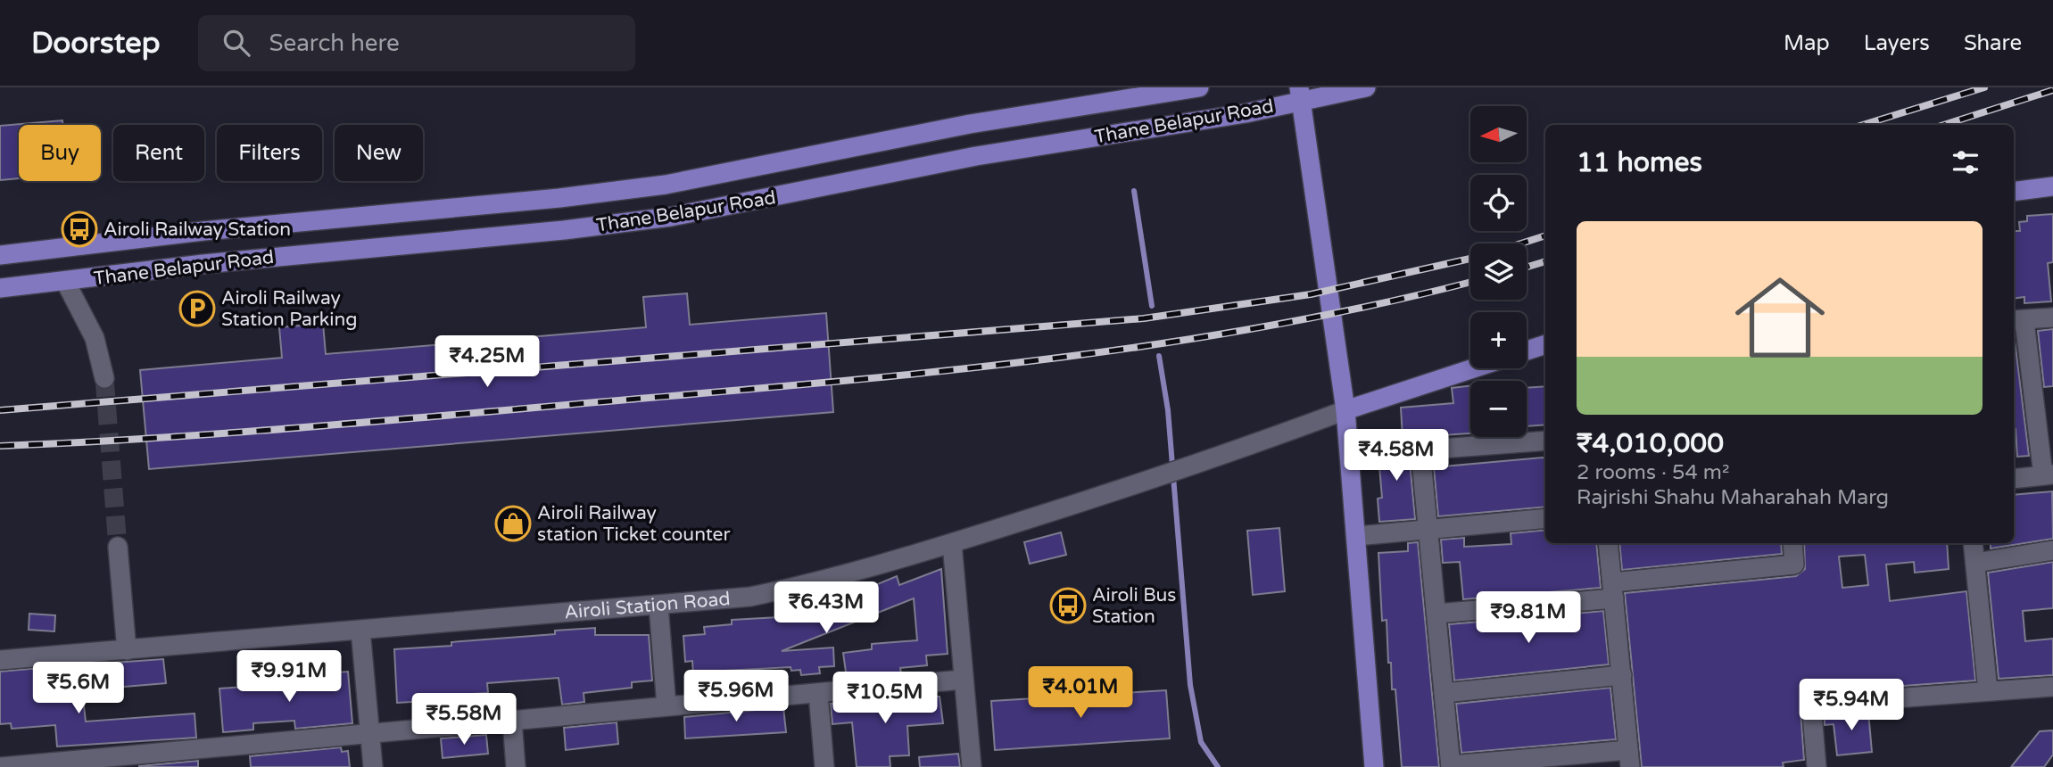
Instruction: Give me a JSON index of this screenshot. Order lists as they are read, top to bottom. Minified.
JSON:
{"streets":{"main road":["Thane Belapur Road"],"street":["Airoli Station Road"]},"places":{"bus stop":["Airoli Railway Station","Airoli Bus Station"],"parking":["Airoli Railway Station Parking"],"shop":["Airoli Railway station Ticket counter"]},"north":"left","page":{"header":"Doorstep","search":"Search here","nav":["Map","Layers","Share"],"map_buttons":["+","−"],"chip":["Buy","Rent","Filters","New"],"heading":"11 homes","list":[{"name":"₹4,010,000","note":"2 rooms · 54 m² · Rajrishi Shahu Maharahah Marg"}],"price":["₹4.25M","₹4.58M","₹6.43M","₹9.81M","₹9.91M","₹5.6M","₹4.01M","₹5.96M","₹10.5M","₹5.94M","₹5.58M"]}}
